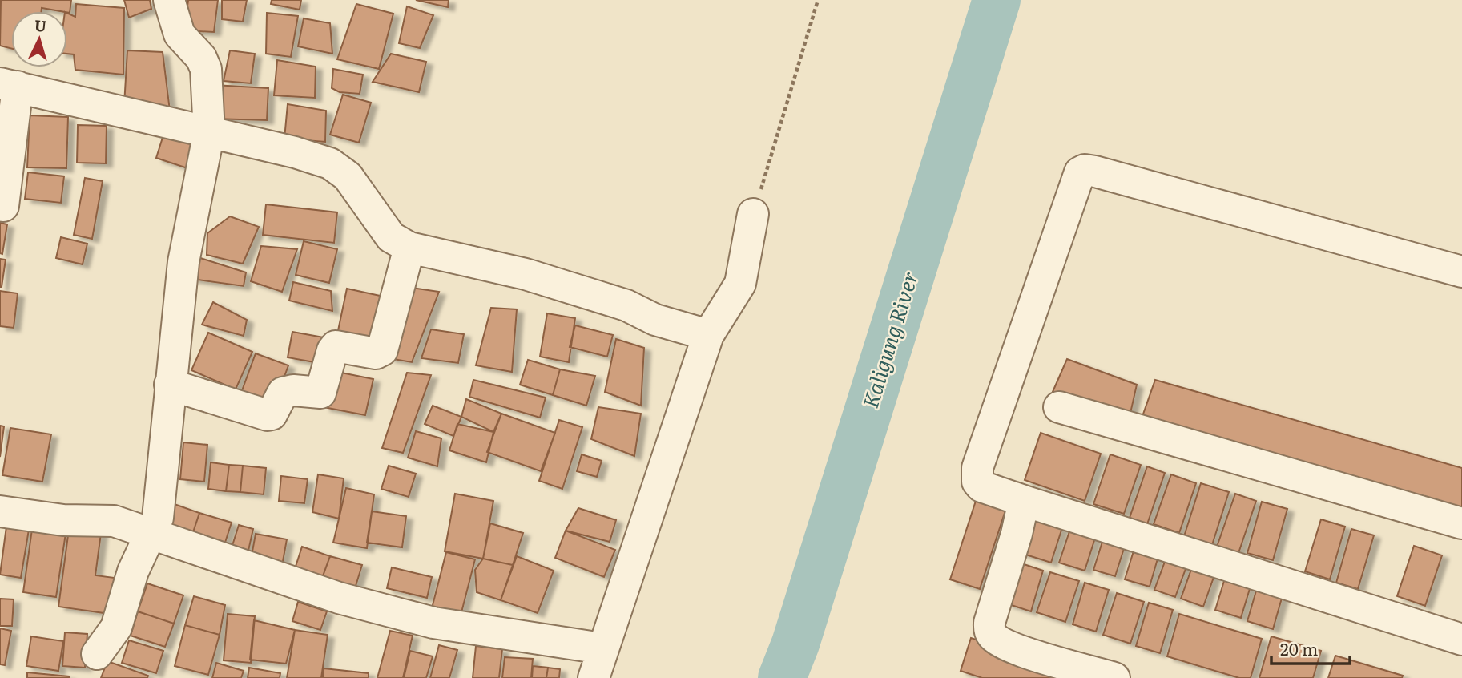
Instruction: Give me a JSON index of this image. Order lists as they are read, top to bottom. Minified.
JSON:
{"water":["Kaligung River"],"scale_bar":"20 m","north":"top"}
